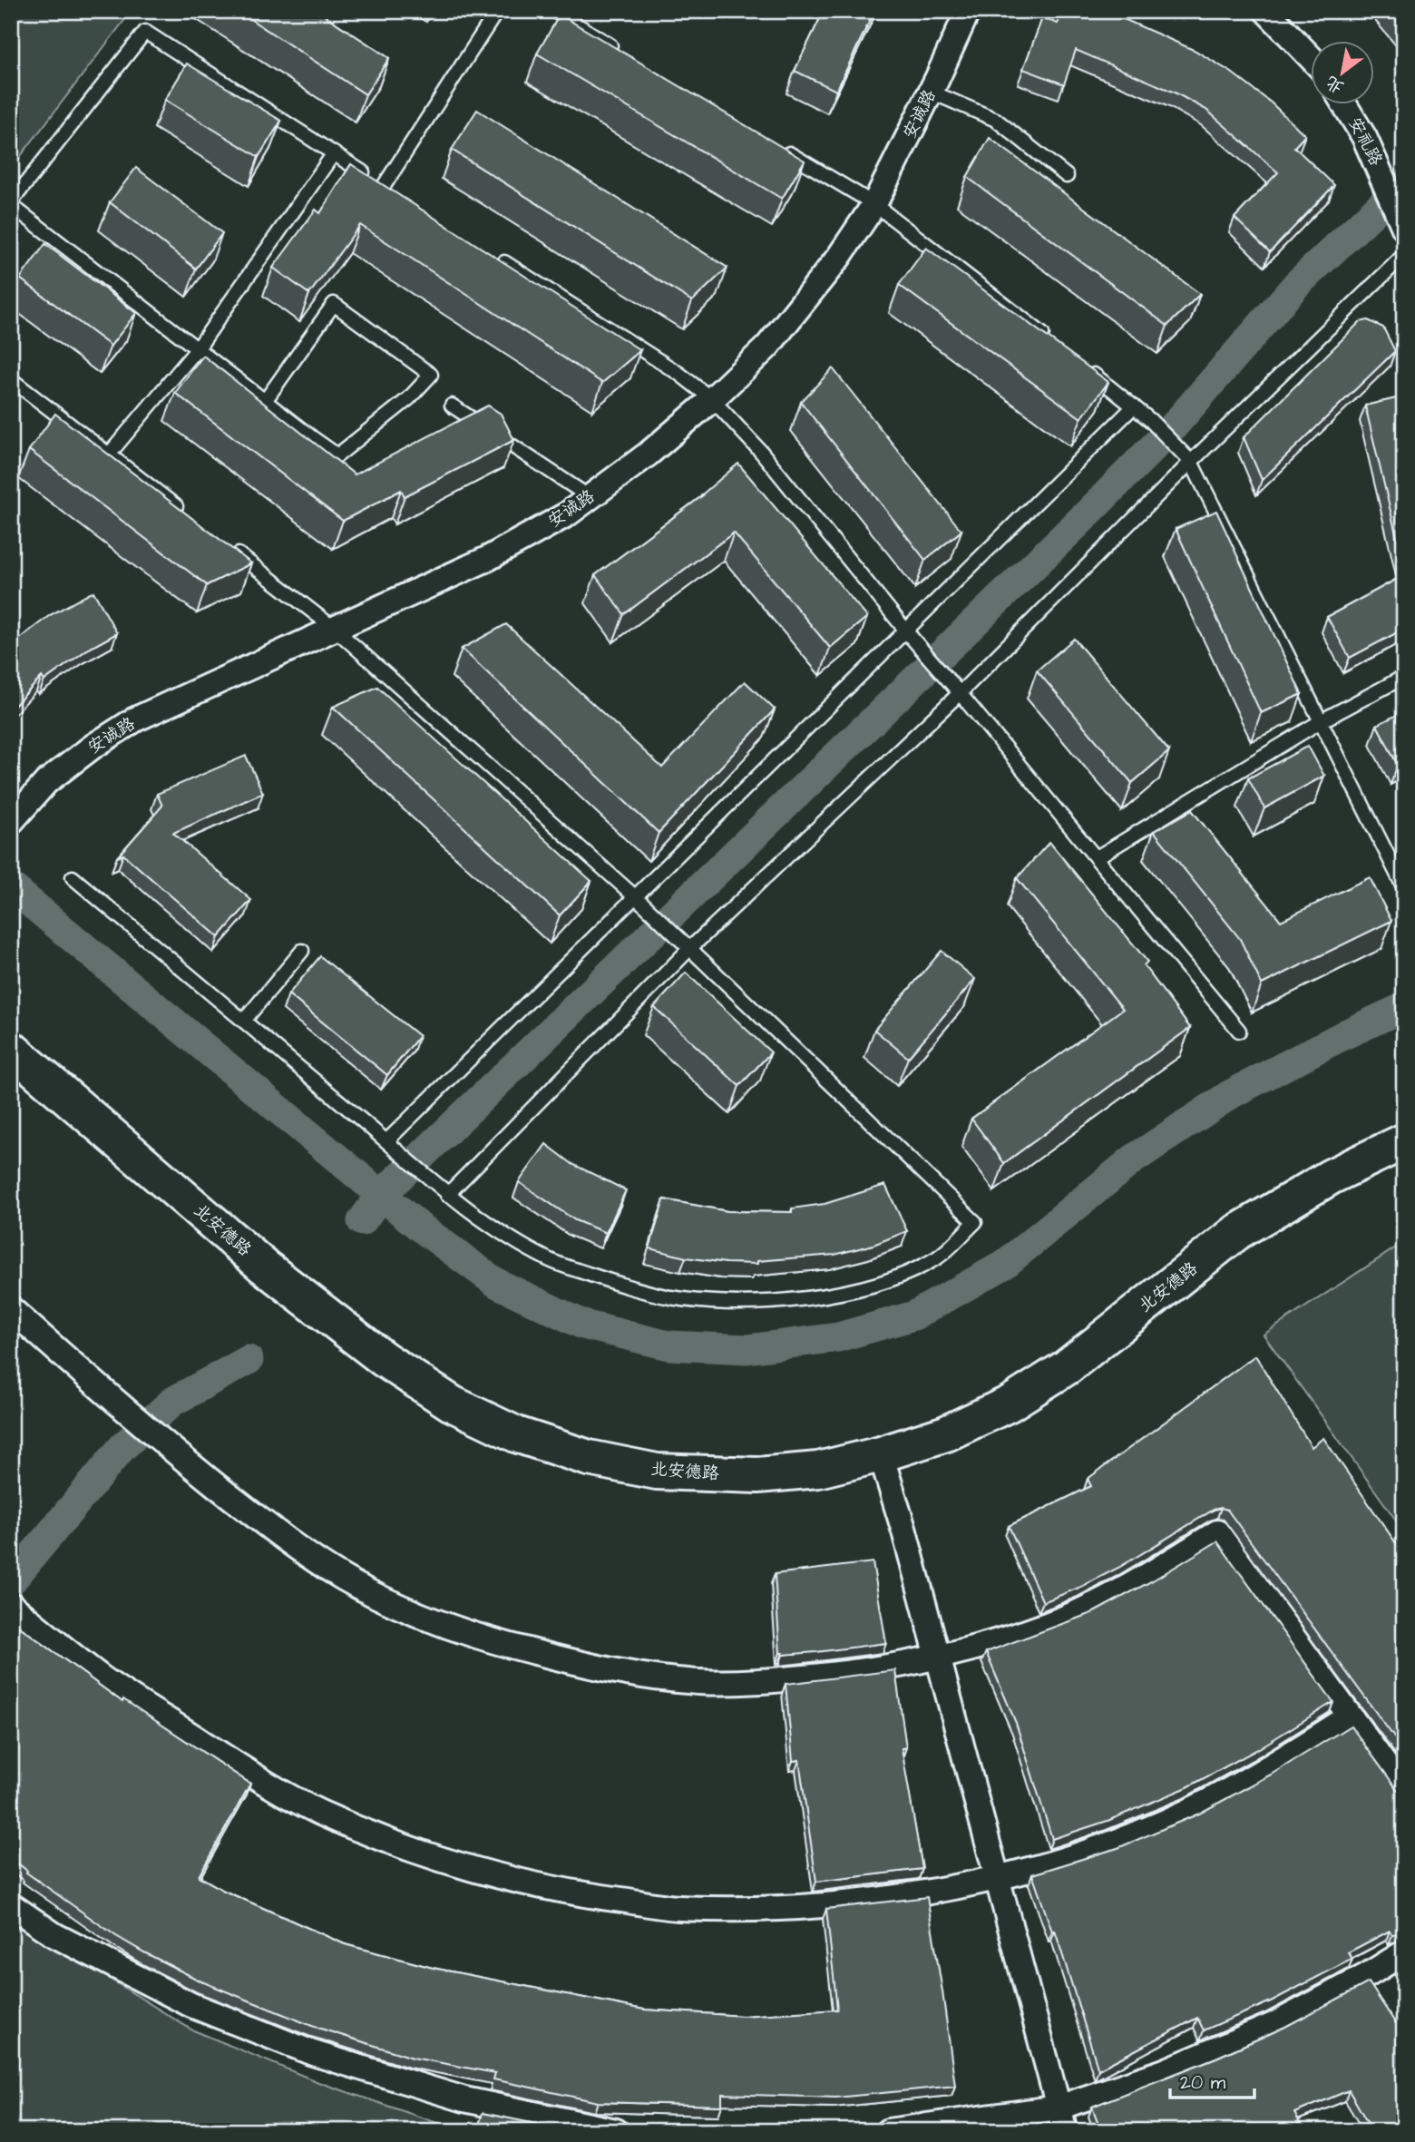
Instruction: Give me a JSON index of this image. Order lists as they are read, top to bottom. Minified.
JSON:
{"streets":{"street":["安诚路","安礼路","北安德路"]},"scale_bar":"20 m","north":"bottom left"}
